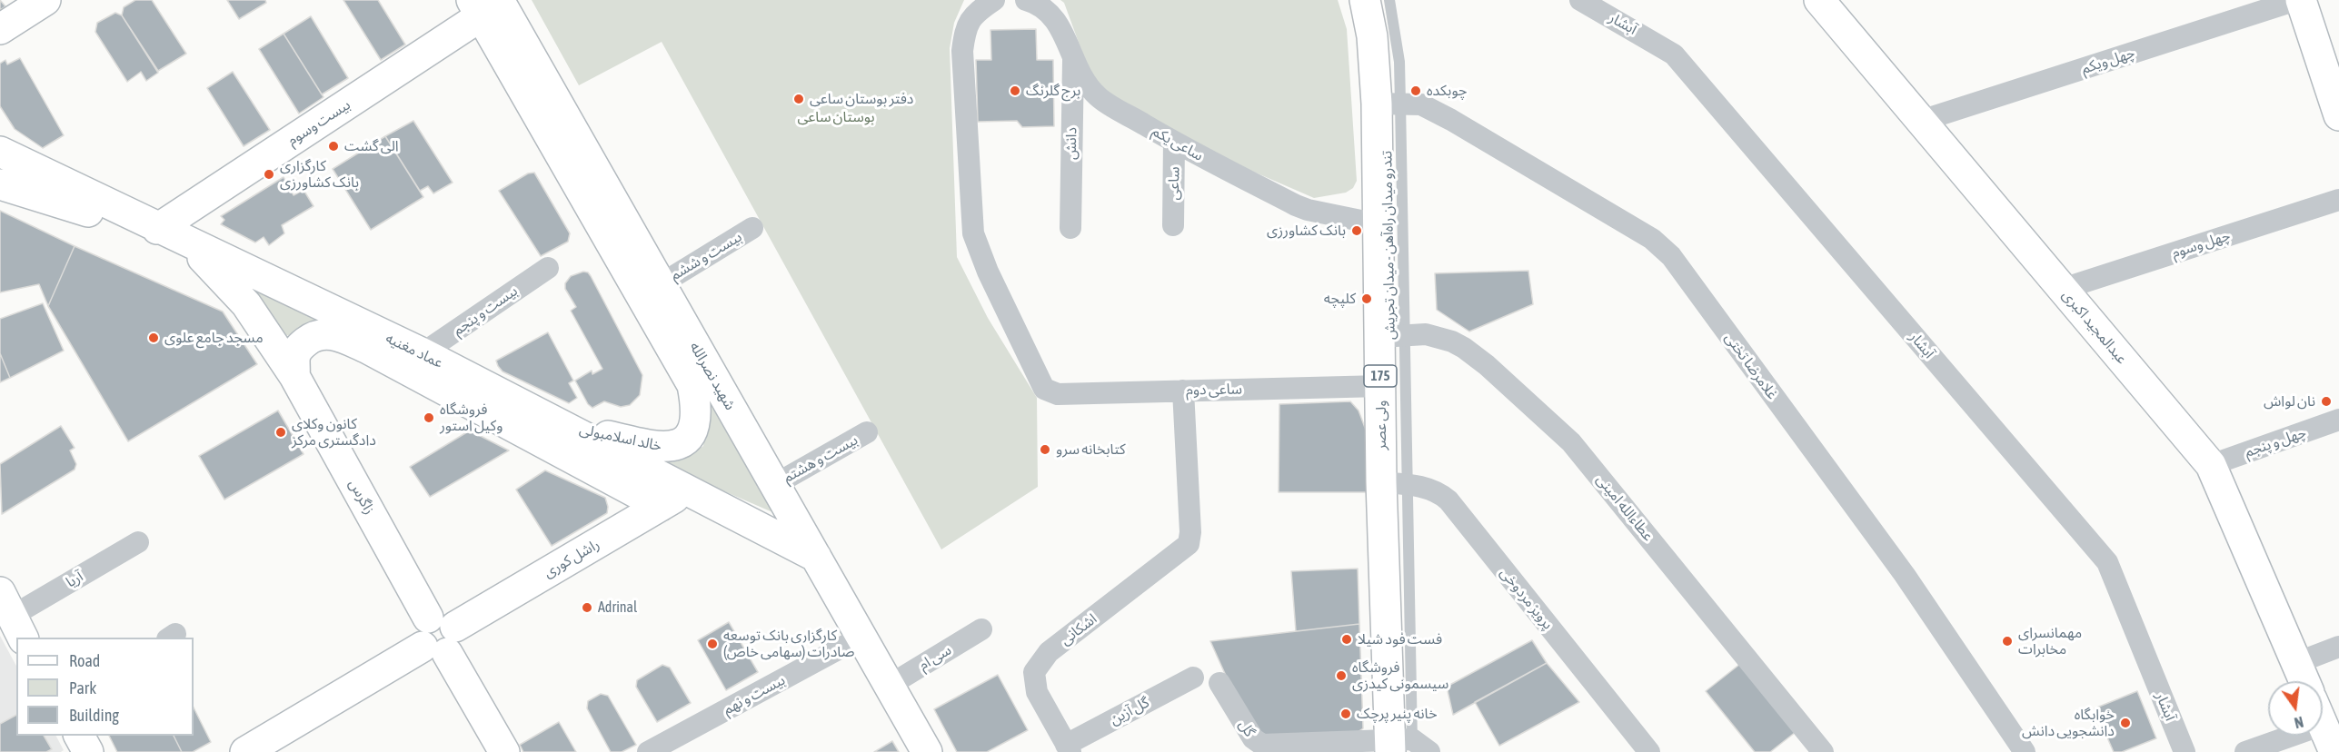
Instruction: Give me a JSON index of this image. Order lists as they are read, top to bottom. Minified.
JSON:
{"streets":{"main road":["بیست وسوم","عبدالمجید اکبری","عماد مغنیه","شهید نصرالله","175","ولی عصر","خالد اسلامبولی","زاگرس","راشل کوری"],"street":["آبشار","چهل ویکم","دانش","ساعی یکم","ساعی","چهل وسوم","بیست و ششم","بیست و پنجم","غلامرضا تختی","ساعی دوم","چهل و پنجم","بیست و هشتم","عطاءالله امینی","آریا","پرویز مردوخی","اشکانی","سی ام","بیست و نهم","گل آزین","گل"],"lane":["تندرو میدان راه‌آهن - میدان تجریش"]},"crossings":[["چهل ویکم","عبدالمجید اکبری"],["بیست وسوم","عماد مغنیه"],["بیست وسوم","شهید نصرالله"],["دانش","ساعی یکم"],["ساعی یکم","ساعی"],["ساعی یکم","ولی عصر"],["چهل وسوم","عبدالمجید اکبری"],["تندرو میدان راه‌آهن - میدان تجریش","غلامرضا تختی"],["تندرو میدان راه‌آهن - میدان تجریش","ولی عصر"],["تندرو میدان راه‌آهن - میدان تجریش","عطاءالله امینی"],["تندرو میدان راه‌آهن - میدان تجریش","پرویز مردوخی"],["بیست و ششم","شهید نصرالله"],["بیست و پنجم","عماد مغنیه"],["عبدالمجید اکبری","چهل و پنجم"],["عماد مغنیه","شهید نصرالله"],["عماد مغنیه","خالد اسلامبولی"],["عماد مغنیه","زاگرس"],["عماد مغنیه","راشل کوری"],["غلامرضا تختی","ولی عصر"],["شهید نصرالله","خالد اسلامبولی"],["شهید نصرالله","بیست و هشتم"],["شهید نصرالله","سی ام"],["شهید نصرالله","بیست و نهم"],["ساعی دوم","ولی عصر"],["ساعی دوم","اشکانی"],["ولی عصر","عطاءالله امینی"],["ولی عصر","پرویز مردوخی"],["ولی عصر","گل"],["زاگرس","راشل کوری"],["اشکانی","گل آزین"]],"parks":["بوستان ساعی"],"places":["برج گلرنگ","چوبکده","دفتر بوستان ساعی","الی گشت","کارگزاری بانک کشاورزی","بانک کشاورزی","کلپچه","مسجد جامع علوی","نان لواش","فروشگاه وکیل استور","کانون وکلای دادگستری مرکز","کتابخانه سرو","Adrinal","فست فود شیلا","مهمانسرای مخابرات","کارگزاری بانک توسعه صادرات (سهامی خاص)","فروشگاه سیسمونی کیدزی","خانه پنیر پرچک","خوابگاه دانشجویی دانش"],"legend":["Road","Park","Building"],"north":"bottom"}
